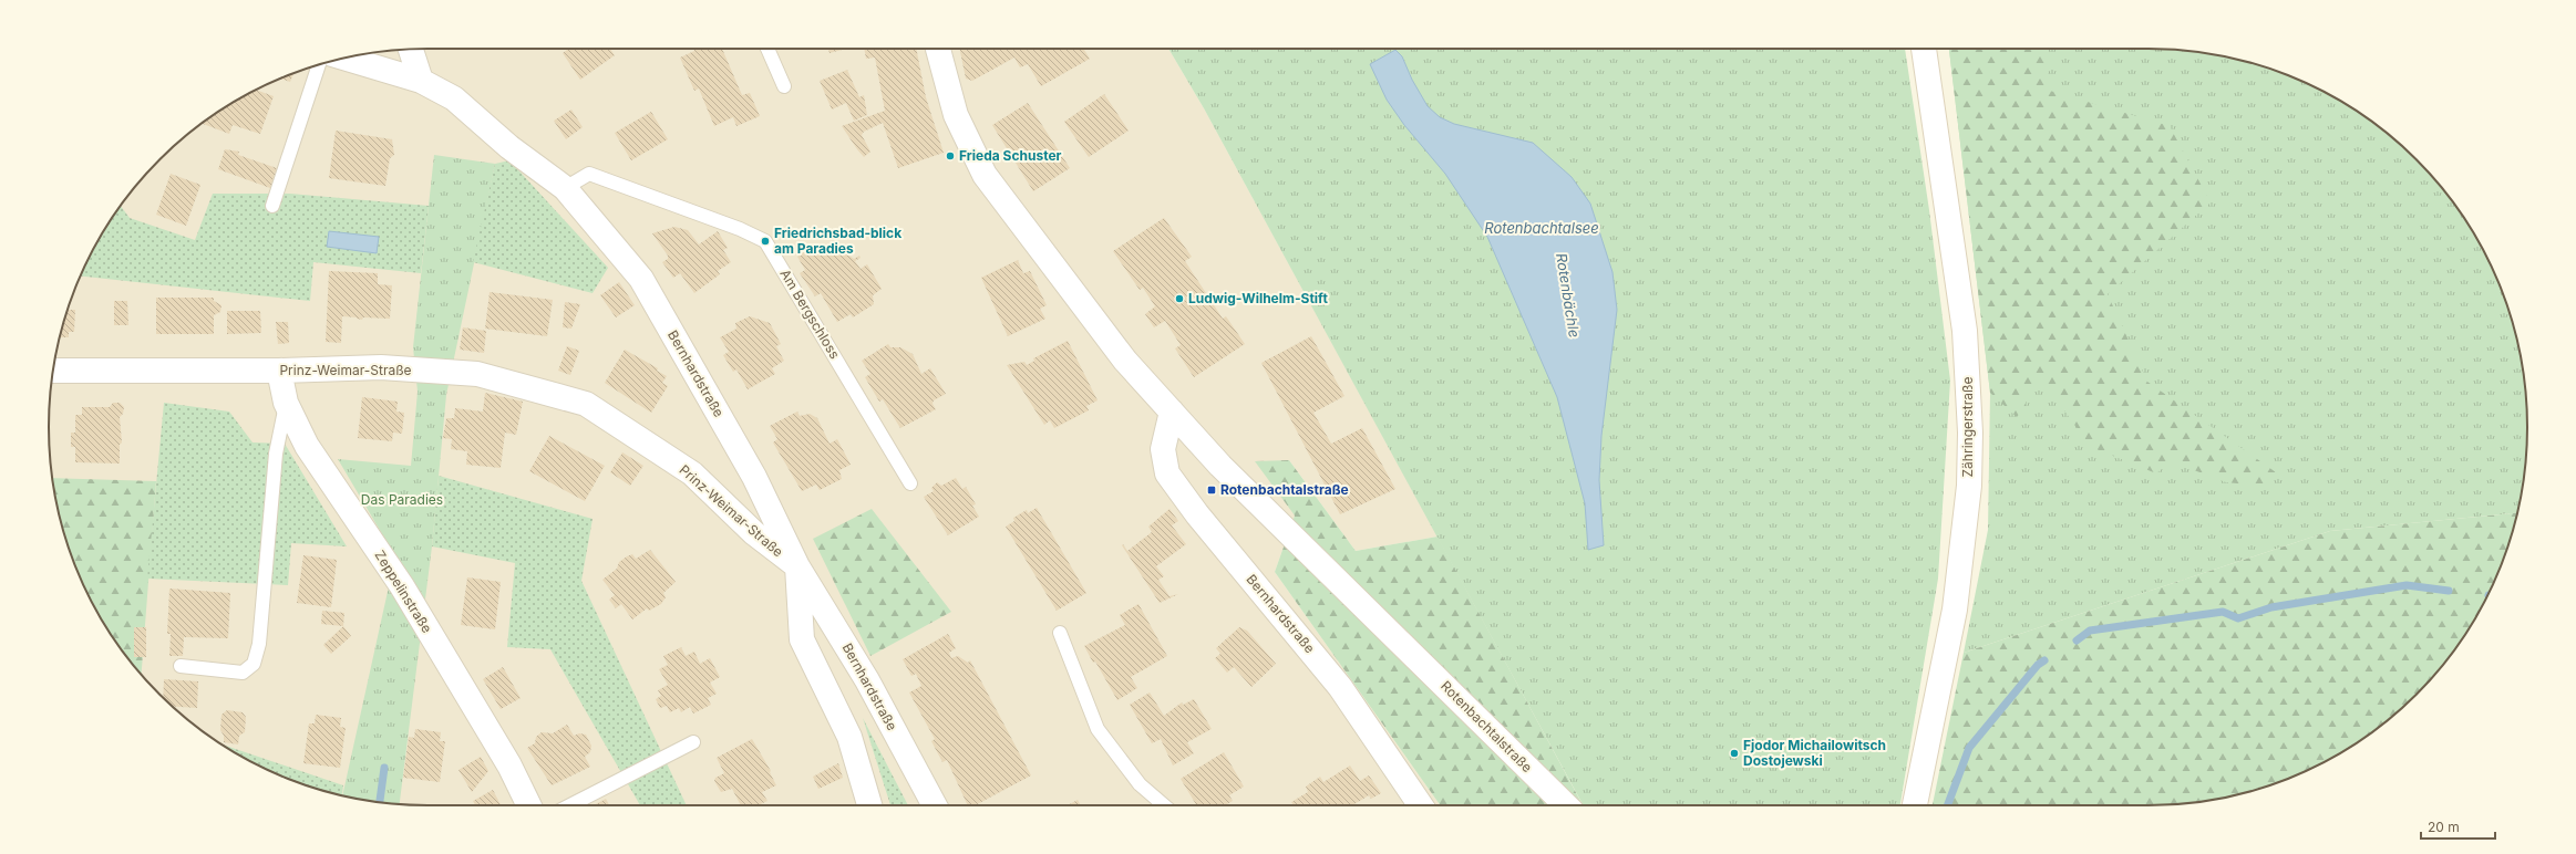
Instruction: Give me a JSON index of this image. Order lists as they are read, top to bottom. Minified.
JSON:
{"streets":{"street":["Prinz-Weimar-Straße","Bernhardstraße","Zähringerstraße","Zeppelinstraße","Rotenbachtalstraße"],"lane":["Am Bergschloss"]},"crossings":[["Am Bergschloss","Bernhardstraße"],["Prinz-Weimar-Straße","Bernhardstraße"],["Prinz-Weimar-Straße","Zeppelinstraße"],["Bernhardstraße","Rotenbachtalstraße"]],"water":["Rotenbachtalsee","Rotenbächle"],"parks":["Das Paradies"],"places":{"other":["Frieda Schuster","Friedrichsbad-blick am Paradies","Ludwig-Wilhelm-Stift","Fjodor Michailowitsch Dostojewski"],"transit":["Rotenbachtalstraße"]},"scale_bar":"20 m"}
